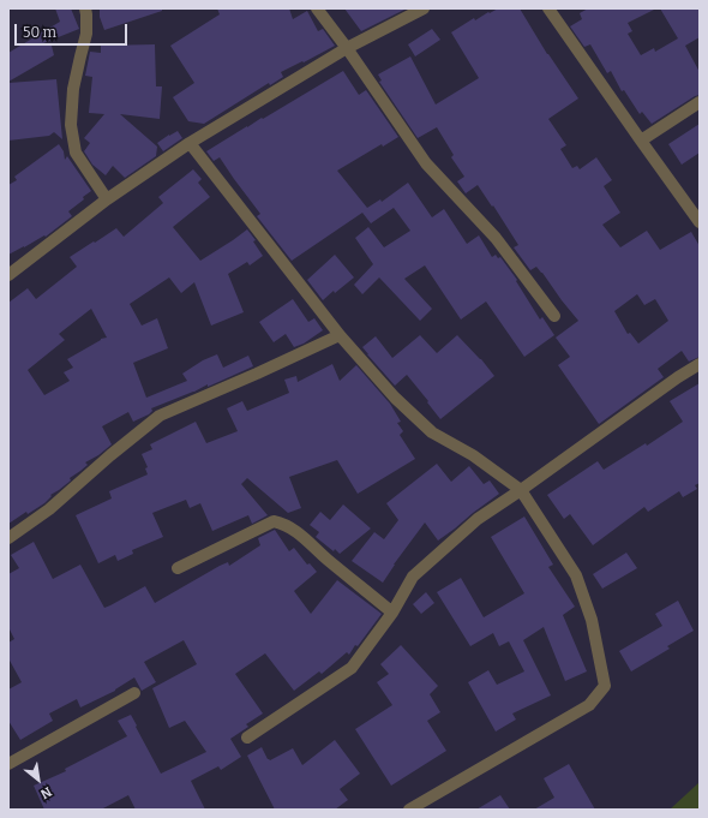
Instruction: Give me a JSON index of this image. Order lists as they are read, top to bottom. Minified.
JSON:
{"scale_bar":"50 m","north":"bottom right"}
